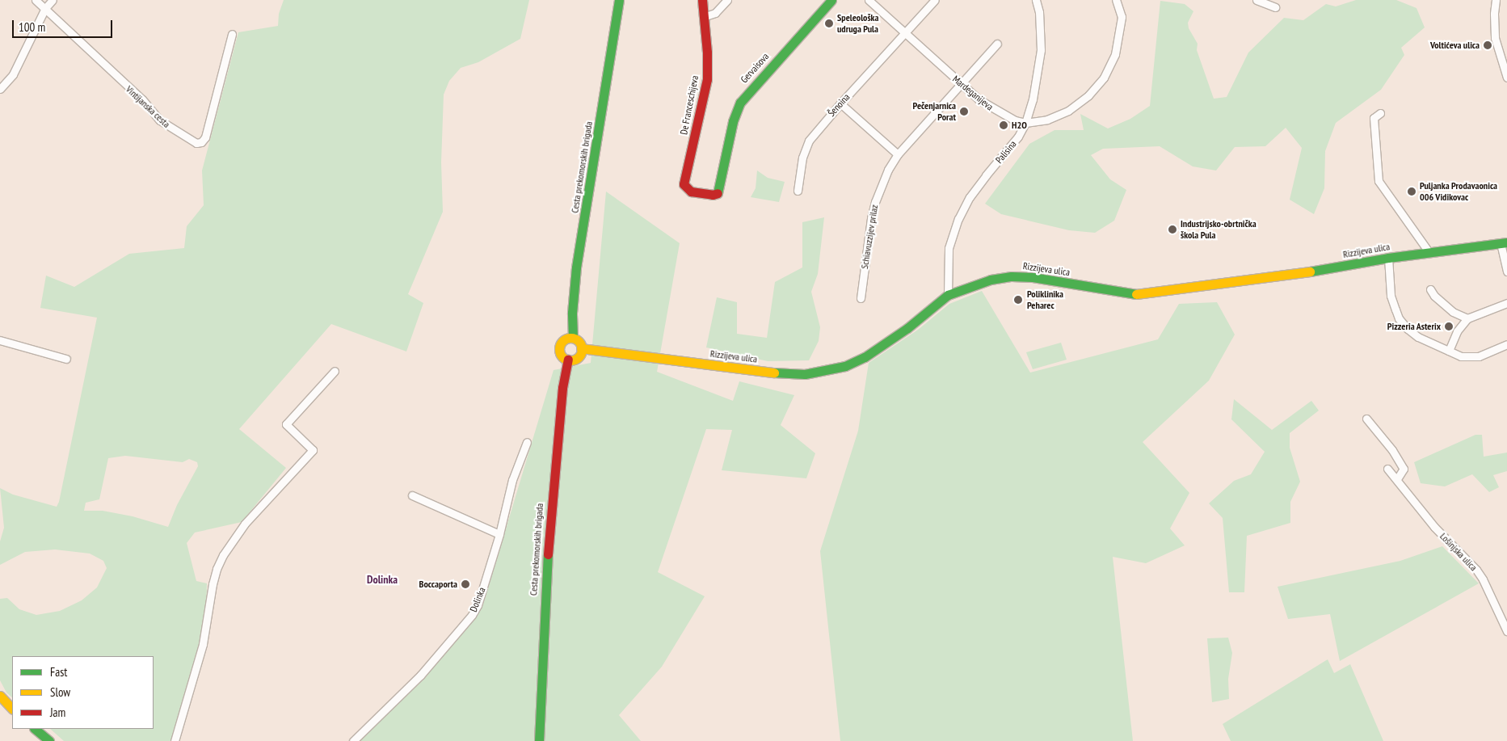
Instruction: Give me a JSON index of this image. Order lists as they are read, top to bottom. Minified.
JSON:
{"streets":{"street":["Gervaisova","Mardeganijeva","De Franceschijeva","Šenoina","Vintijanska cesta","Palisina","Cesta prekomorskih brigada","Schiavuzzijev prilaz","Rizzijeva ulica","Lošinjska ulica","Dolinka"]},"crossings":[["Gervaisova","De Franceschijeva"],["Mardeganijeva","Šenoina"],["Mardeganijeva","Palisina"],["Mardeganijeva","Schiavuzzijev prilaz"],["Palisina","Rizzijeva ulica"],["Cesta prekomorskih brigada","Rizzijeva ulica"]],"districts":["Dolinka"],"places":["Speleološka udruga Pula","Voltićeva ulica","Pečenjarnica Porat","H2O","Puljanka Prodavaonica 006 Vidikovac","Industrijsko-obrtnička škola Pula","Poliklinika Peharec","Pizzeria Asterix","Boccaporta"],"legend":["Fast","Slow","Jam"],"scale_bar":"100 m"}
